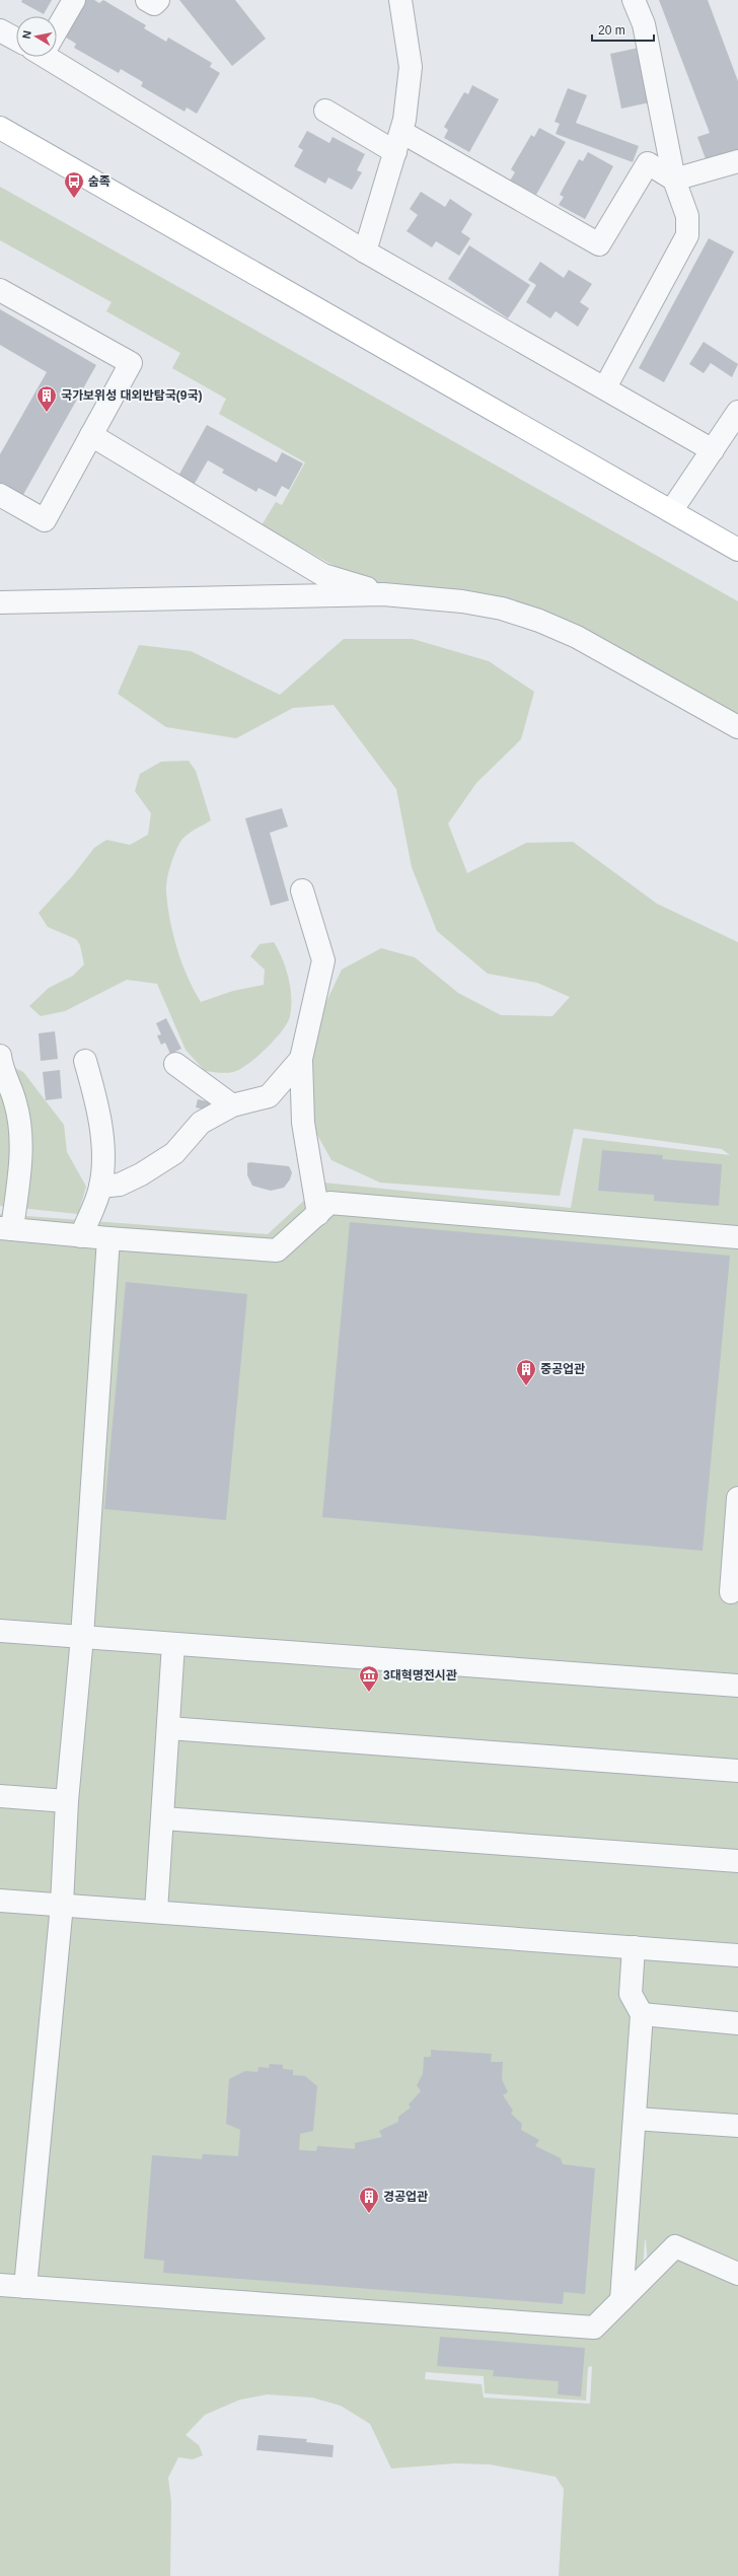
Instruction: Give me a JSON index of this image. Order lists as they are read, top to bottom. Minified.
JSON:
{"places":{"bus stop":["숨족"],"building":["국가보위성 대외반탐국(9국)","중공업관","경공업관"],"museum":["3대혁명전시관"]},"scale_bar":"20 m","north":"left"}
